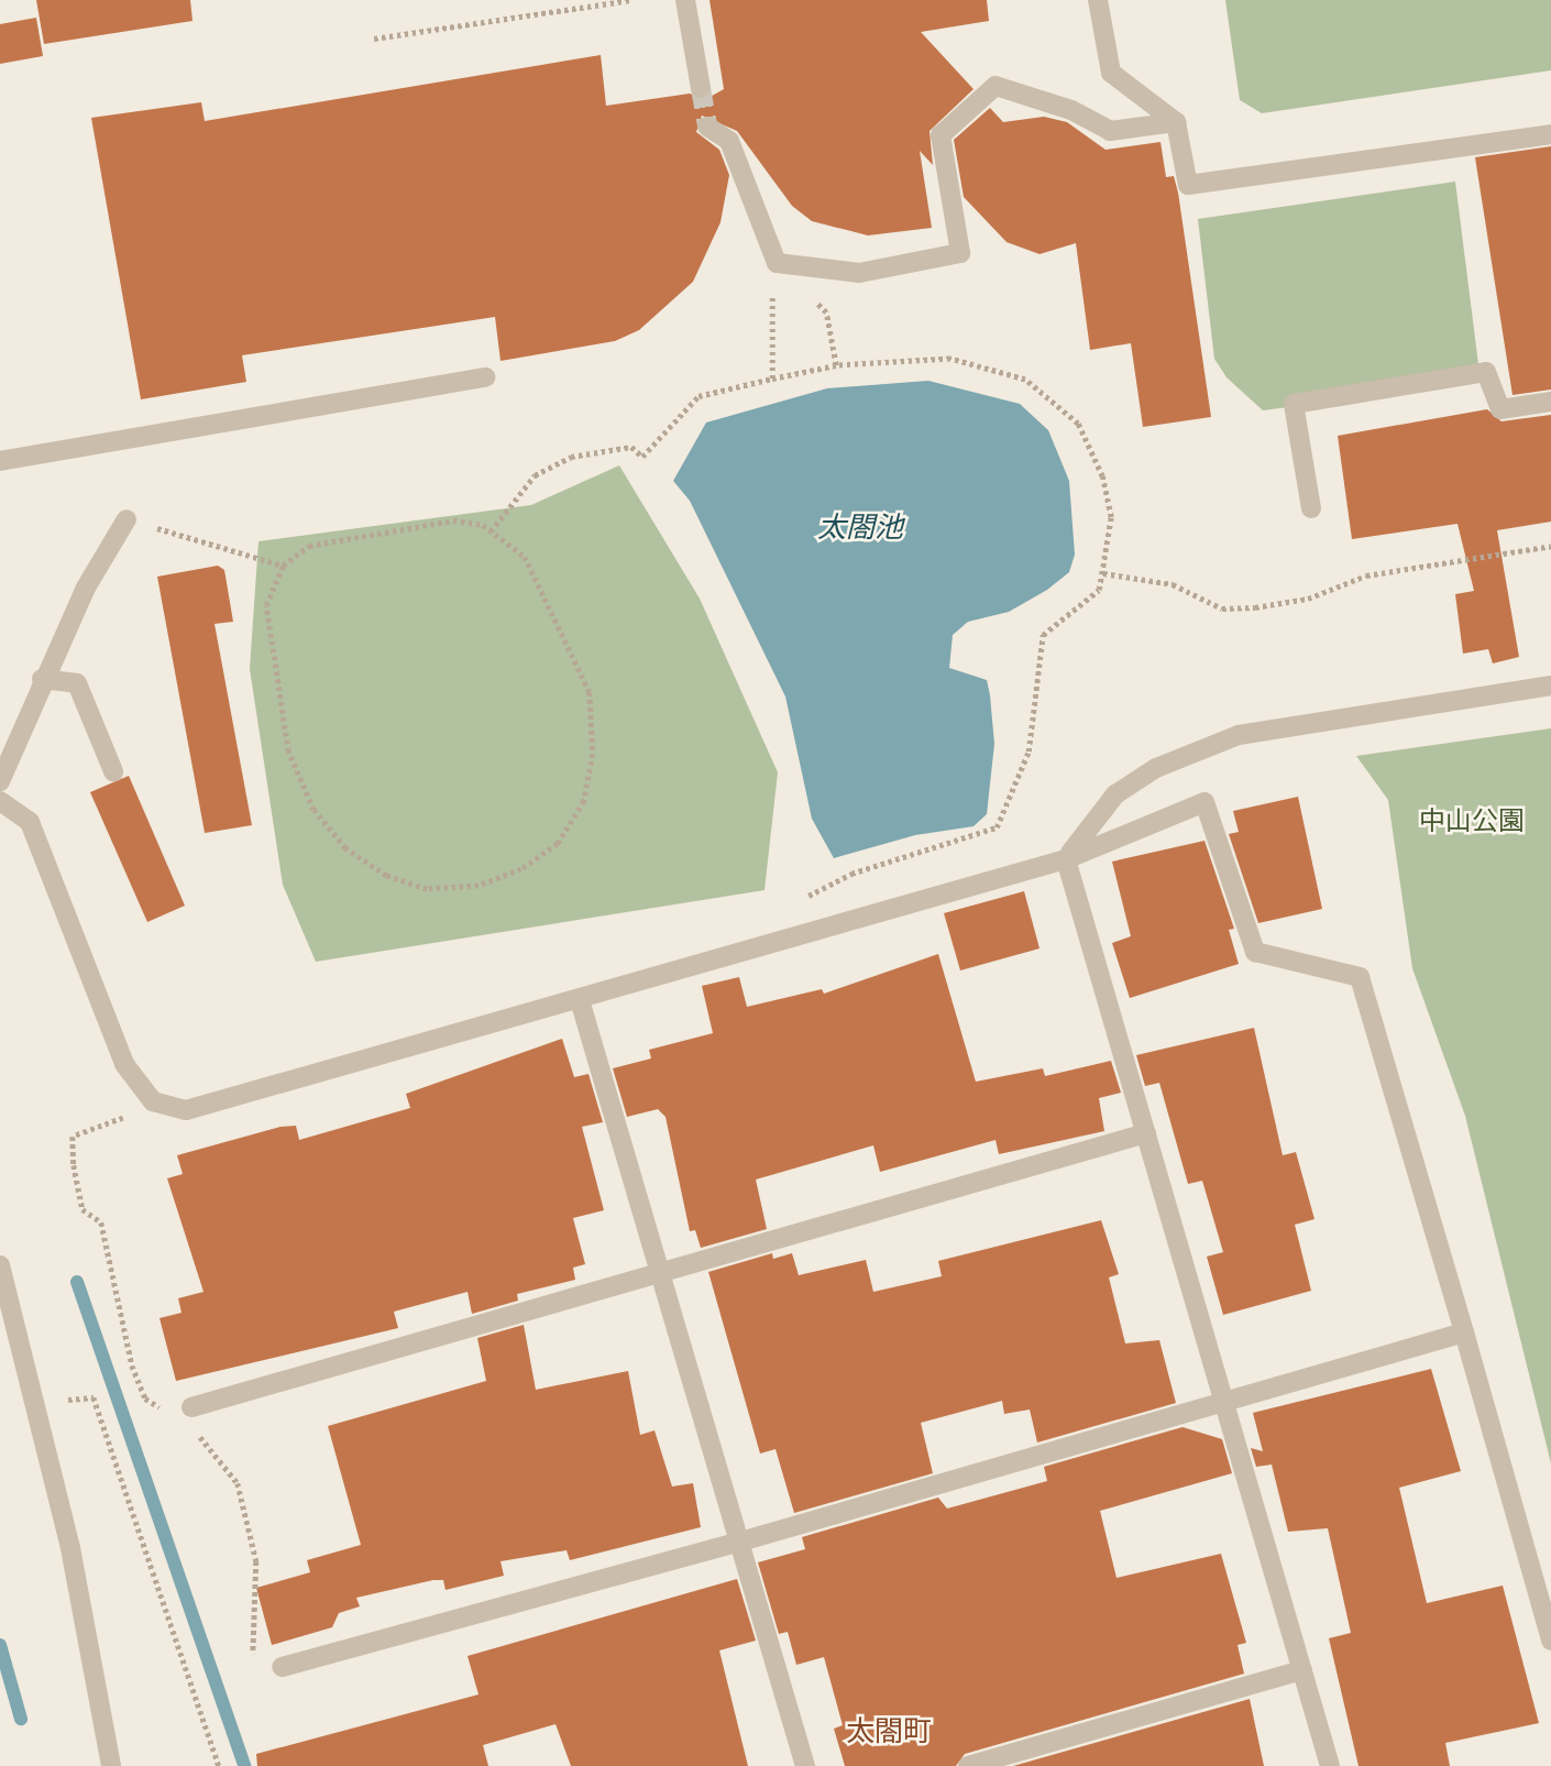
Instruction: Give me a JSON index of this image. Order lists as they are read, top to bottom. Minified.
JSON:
{"districts":["太閤町"],"water":["太閤池"],"parks":["中山公園"]}
